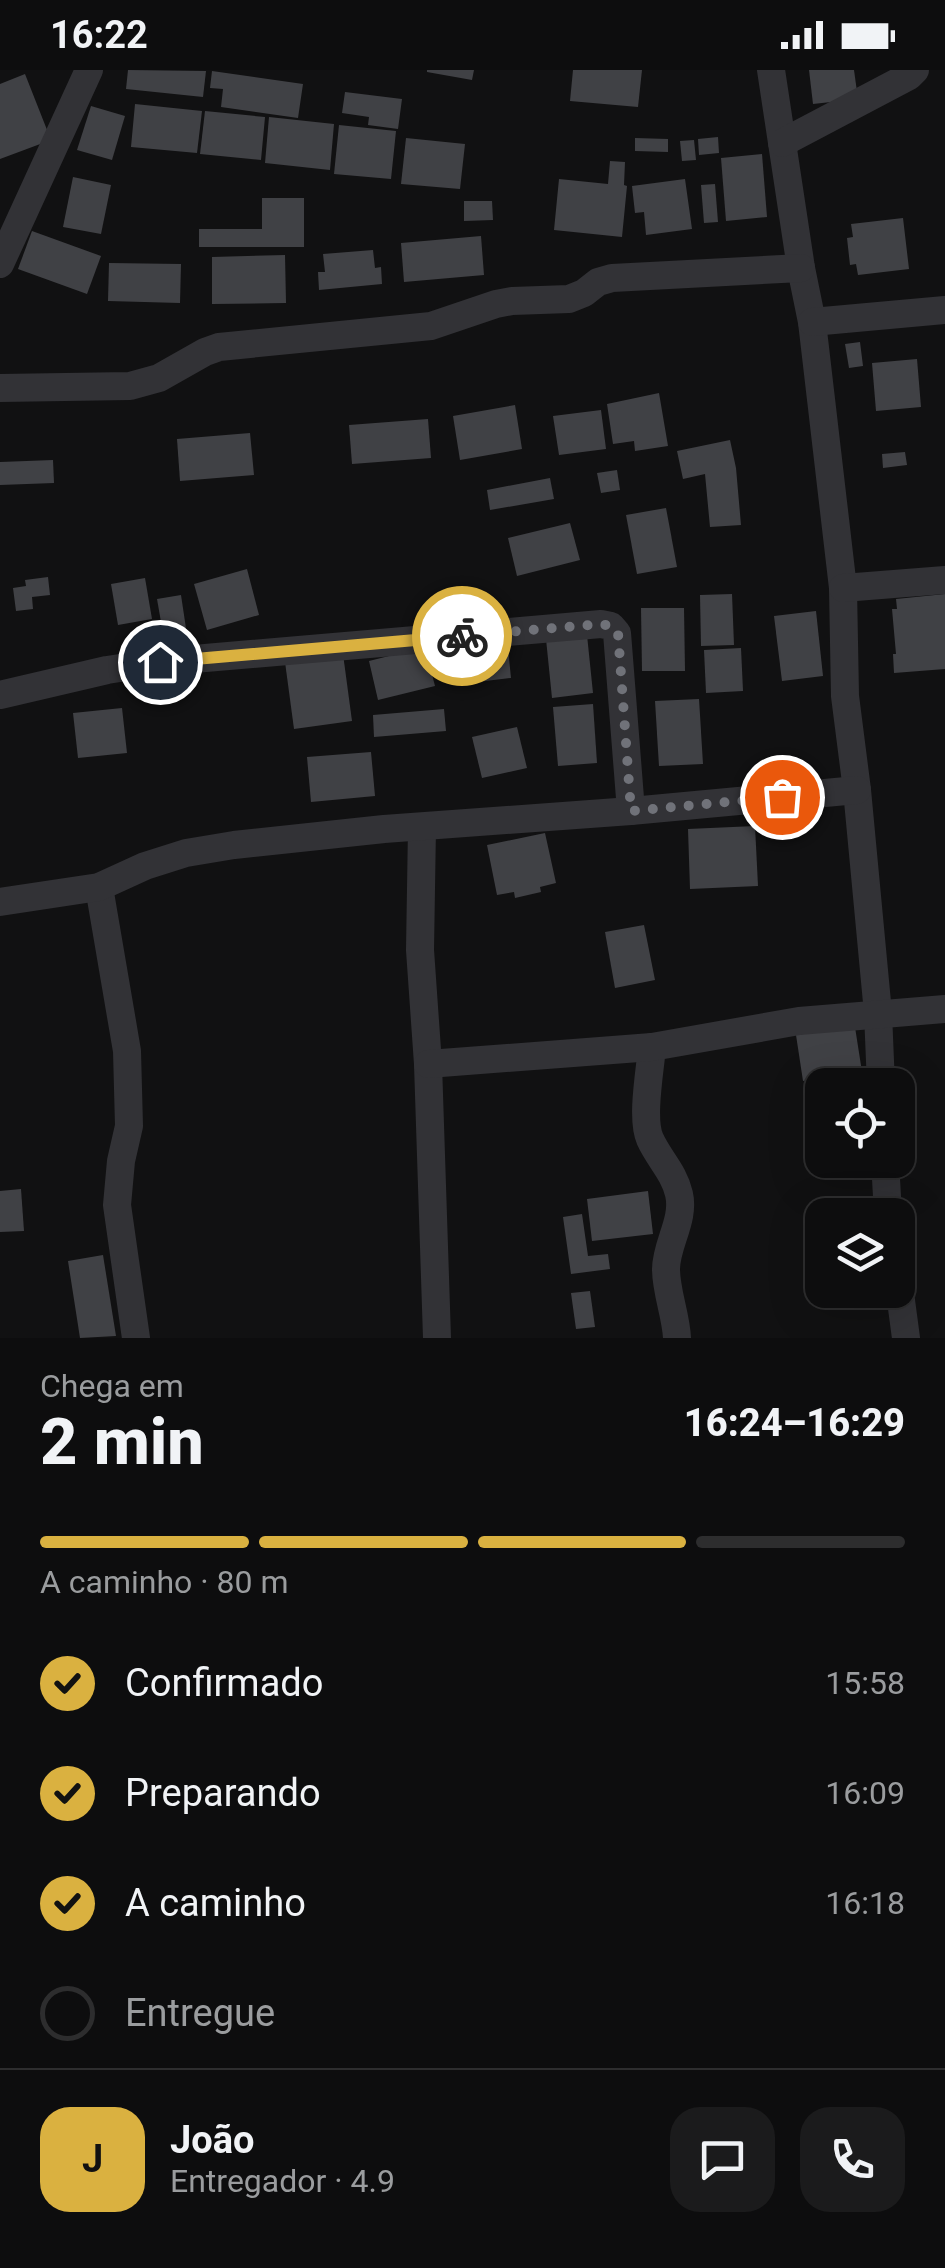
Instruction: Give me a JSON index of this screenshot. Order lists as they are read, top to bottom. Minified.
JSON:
{"page":{"status":"16:22","heading":["2 min","Chega em","16:24–16:29"],"panel":["João","Entregador · 4.9"],"bar":"A caminho · 80 m","list":[["Confirmado","15:58"],["Preparando","16:09"],["A caminho","16:18"],"Entregue"],"round":"J"}}
